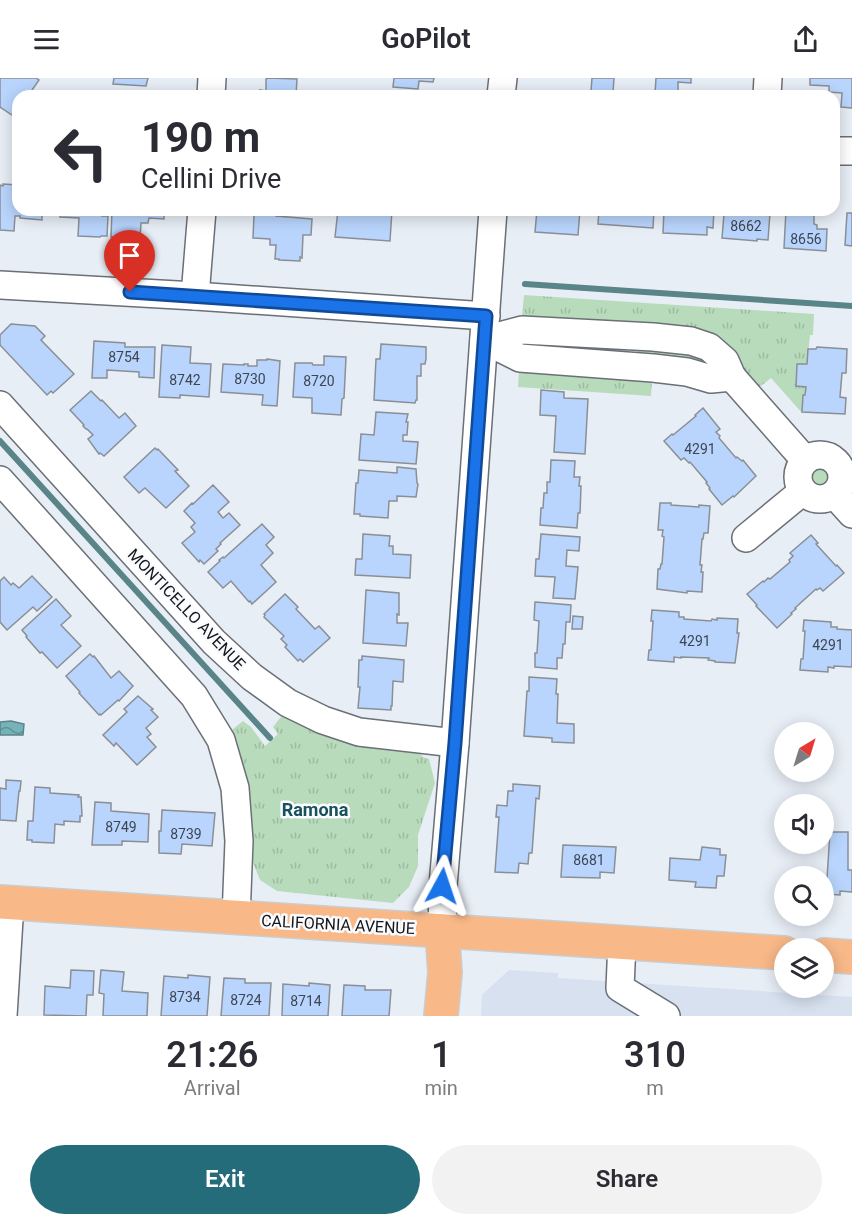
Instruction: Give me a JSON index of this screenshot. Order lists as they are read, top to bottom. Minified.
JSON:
{"streets":{"main road":["CALIFORNIA AVENUE"],"street":["MONTICELLO AVENUE"]},"districts":["Ramona"],"house_numbers":["8662","8656","8754","8730","8742","8720","4291","4291","4291","8749","8739","8681","8734","8724","8714"],"north":"top right","page":{"header":"GoPilot","turn":["190 m","Cellini Drive"],"eta":["21:26","Arrival","1","min","310","m"],"buttons":["Exit","Share"]}}
